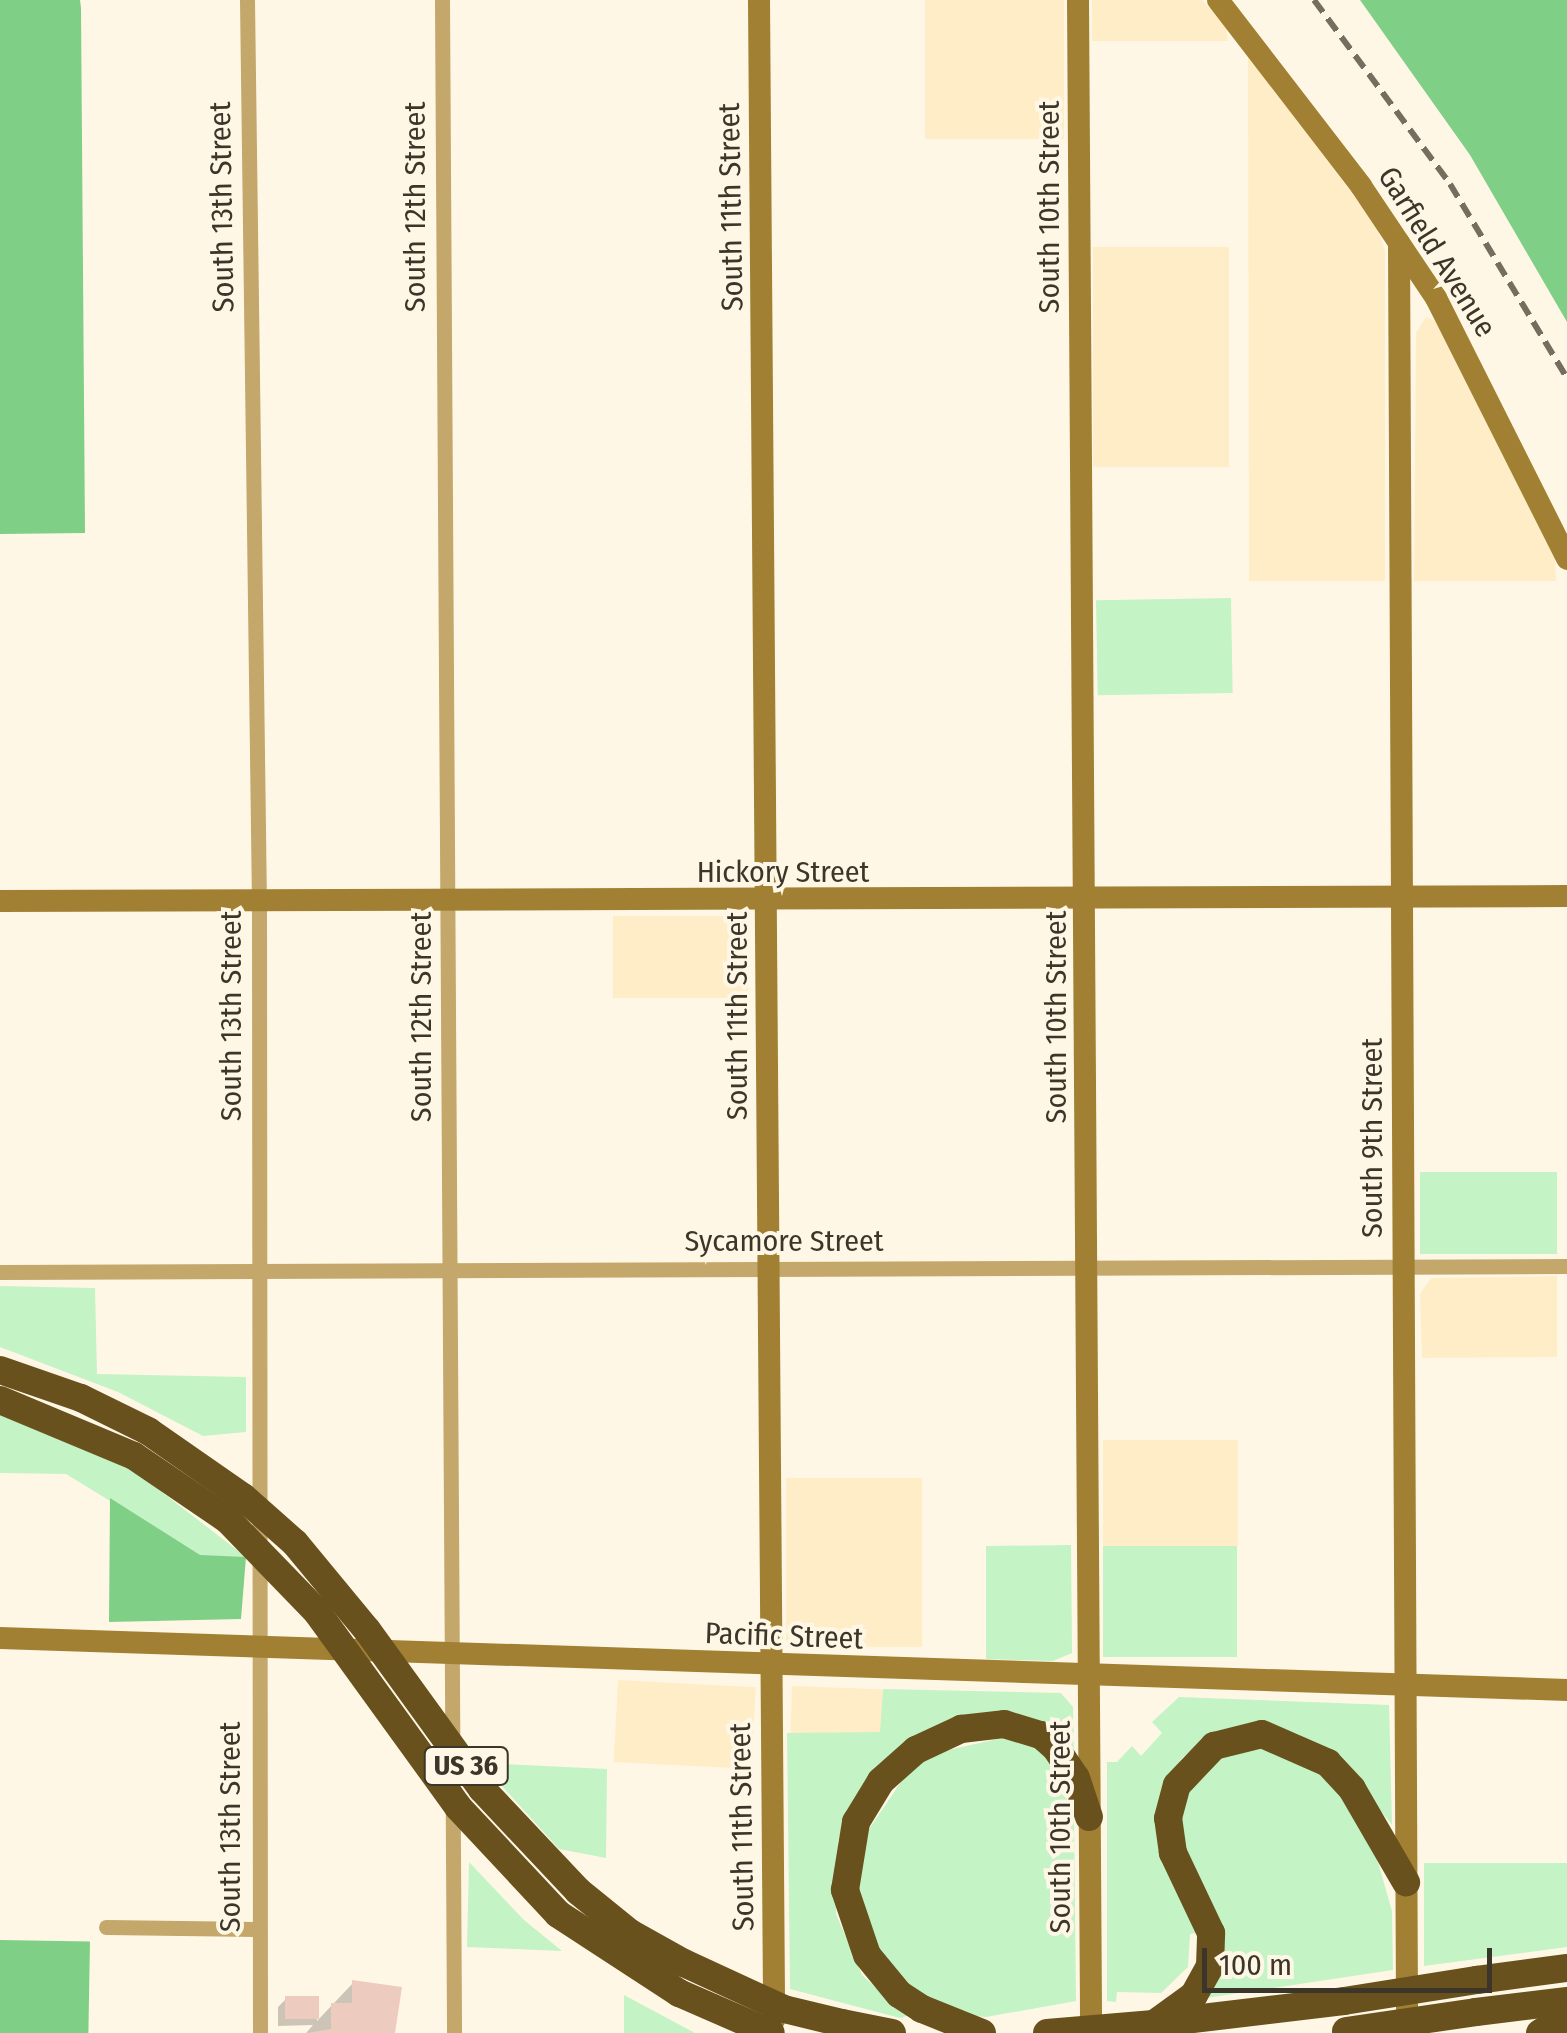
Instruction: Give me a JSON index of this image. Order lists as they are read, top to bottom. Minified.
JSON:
{"streets":{"highway":["US 36"],"street":["South 13th Street","South 12th Street","South 11th Street","South 10th Street","Garfield Avenue","Hickory Street","South 9th Street","Sycamore Street","Pacific Street"]},"crossings":[["South 13th Street","Hickory Street"],["South 13th Street","Sycamore Street"],["South 13th Street","Pacific Street"],["South 12th Street","Hickory Street"],["South 12th Street","Sycamore Street"],["South 12th Street","Pacific Street"],["South 11th Street","Hickory Street"],["South 11th Street","Sycamore Street"],["South 11th Street","Pacific Street"],["South 11th Street","US 36"],["South 10th Street","Hickory Street"],["South 10th Street","Sycamore Street"],["South 10th Street","Pacific Street"],["Garfield Avenue","South 9th Street"],["Hickory Street","South 9th Street"],["South 9th Street","Sycamore Street"],["South 9th Street","Pacific Street"]],"scale_bar":"100 m"}
